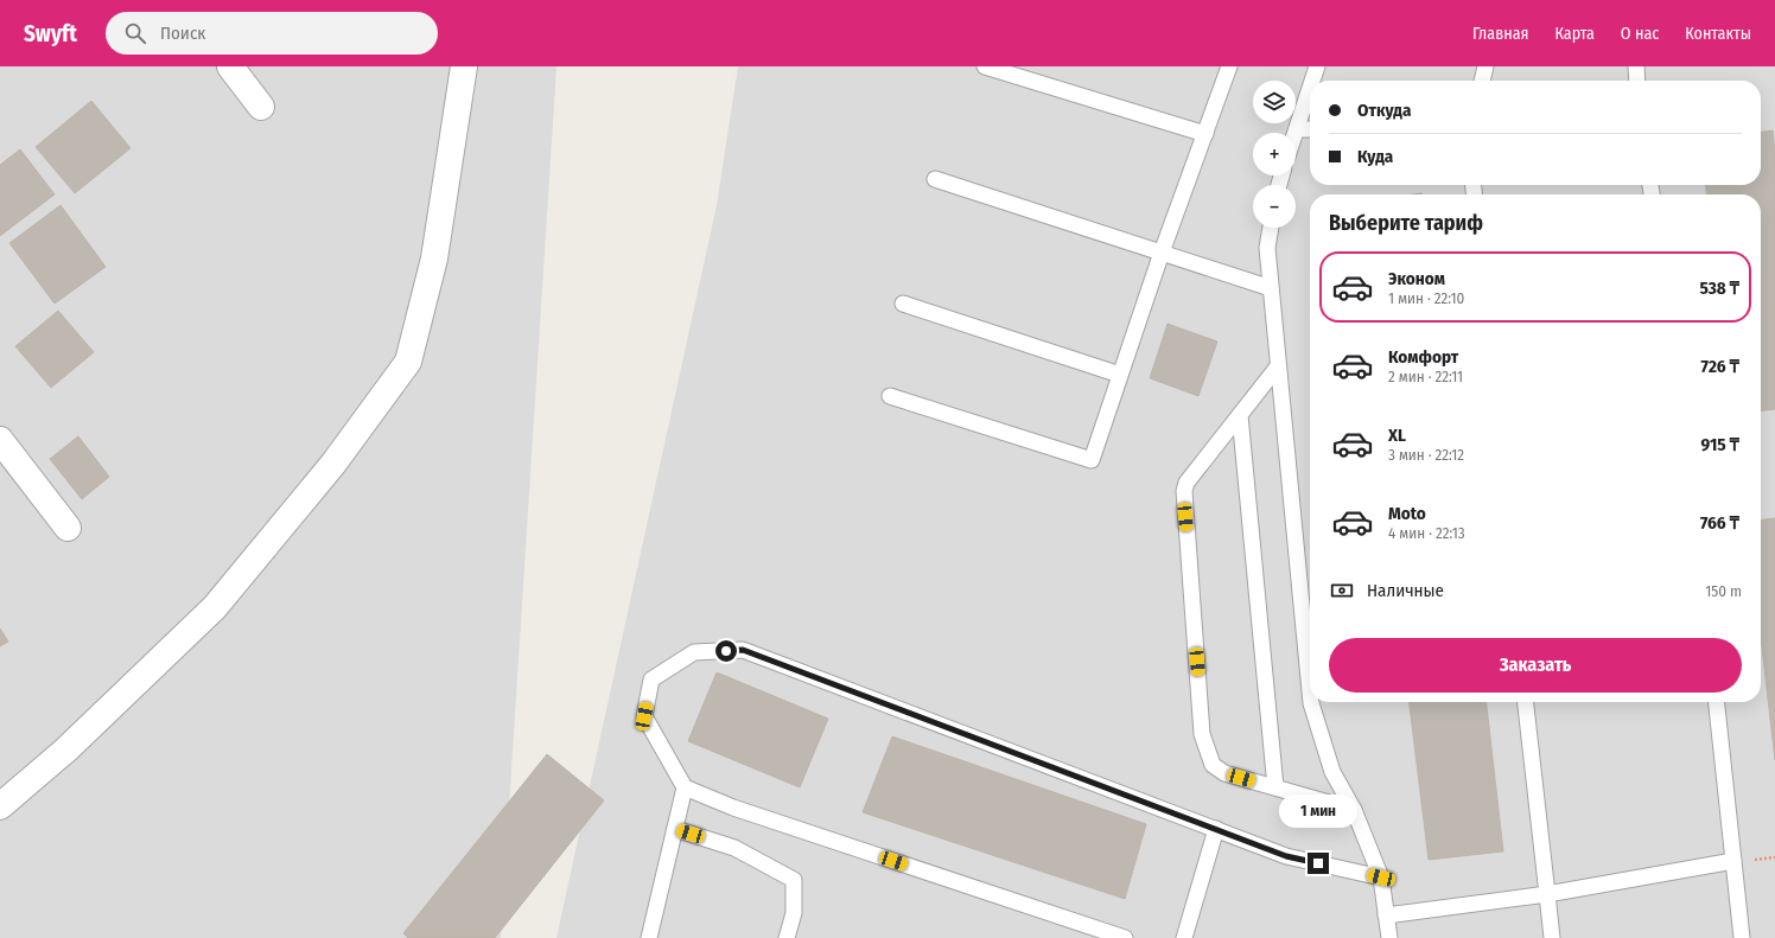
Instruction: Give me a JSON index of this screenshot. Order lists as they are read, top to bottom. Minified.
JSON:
{"page":{"header":"Swyft","search":"Поиск","nav":["Главная","Карта","О нас","Контакты"],"map_buttons":["+","−"],"banner":["Откуда","Куда"],"heading":"Выберите тариф","list":[{"name":"Эконом","note":"1 мин · 22:10","value":"538 ₸"},{"name":"Комфорт","note":"2 мин · 22:11","value":"726 ₸"},{"name":"XL","note":"3 мин · 22:12","value":"915 ₸"},{"name":"Moto","note":"4 мин · 22:13","value":"766 ₸"}],"pay":["Наличные","150 m"],"buttons":"Заказать","bubble":"1 мин"}}
